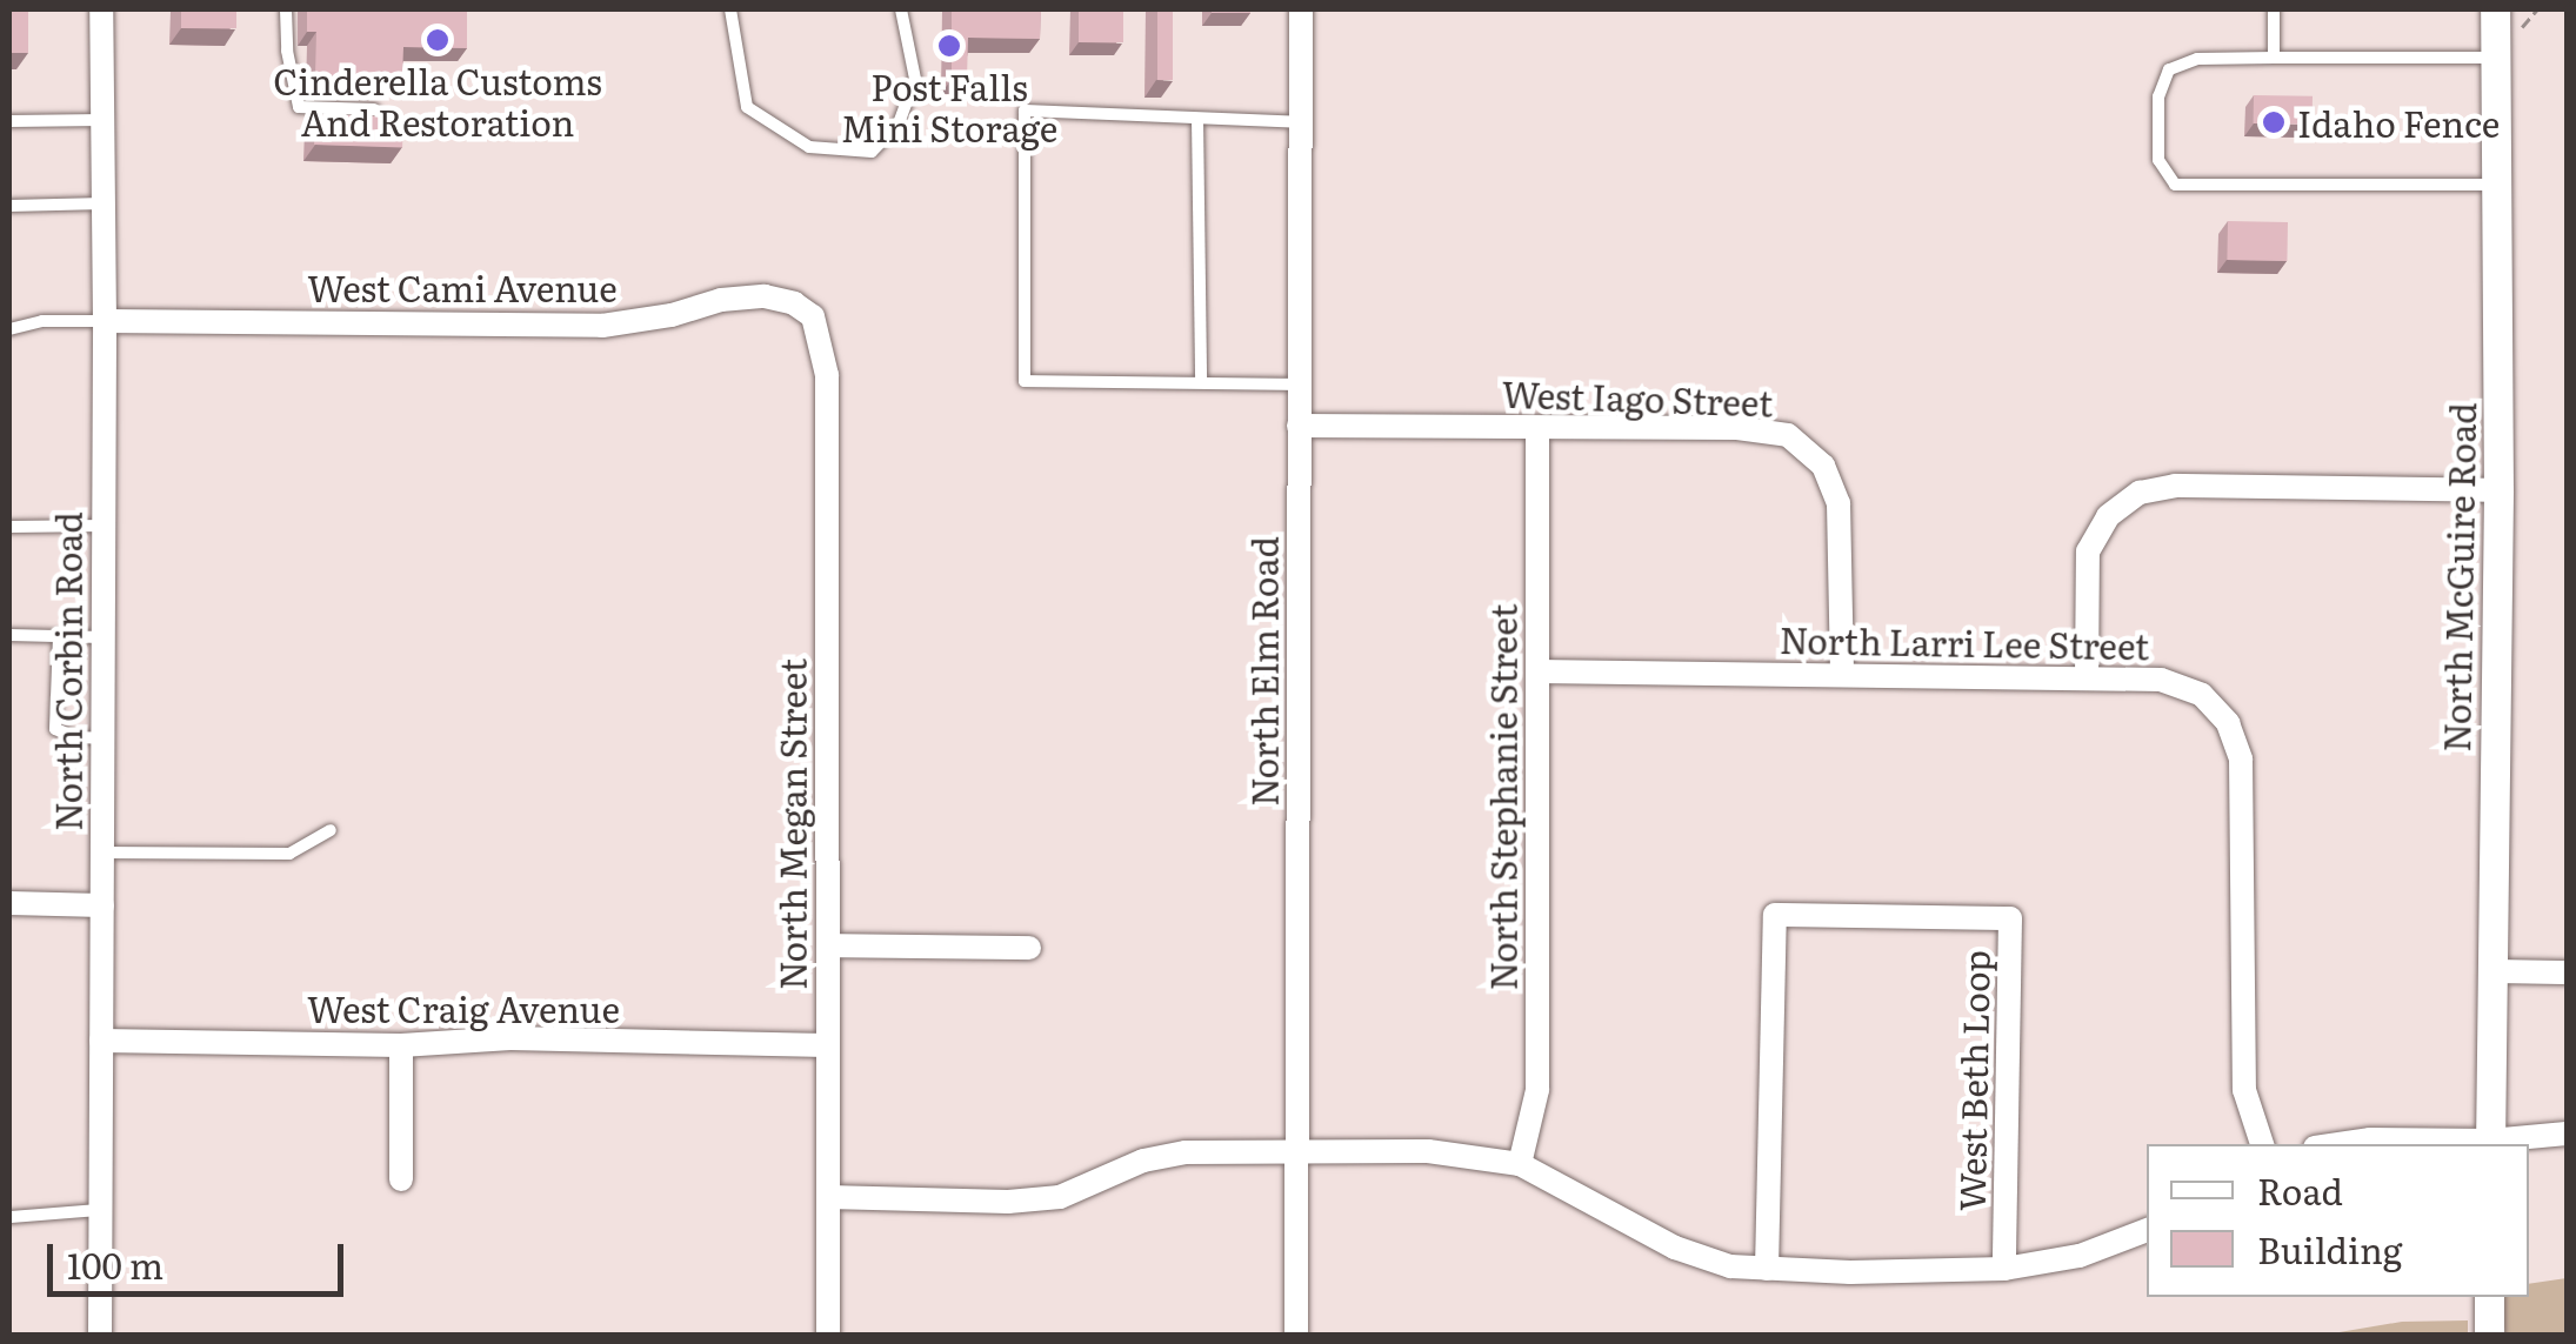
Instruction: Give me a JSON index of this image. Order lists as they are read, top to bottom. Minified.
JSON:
{"streets":{"street":["West Cami Avenue","West Iago Street","North McGuire Road","North Larri Lee Street","North Corbin Road","North Elm Road","North Stephanie Street","North Megan Street","West Craig Avenue","West Beth Loop"]},"crossings":[["West Cami Avenue","North Corbin Road"],["West Cami Avenue","North Megan Street"],["West Iago Street","North Larri Lee Street"],["West Iago Street","North Elm Road"],["West Iago Street","North Stephanie Street"],["North Larri Lee Street","North Stephanie Street"],["North Corbin Road","West Craig Avenue"],["North Megan Street","West Craig Avenue"]],"places":["Cinderella Customs And Restoration","Post Falls Mini Storage","Idaho Fence"],"legend":["Road","Building"],"scale_bar":"100 m"}
